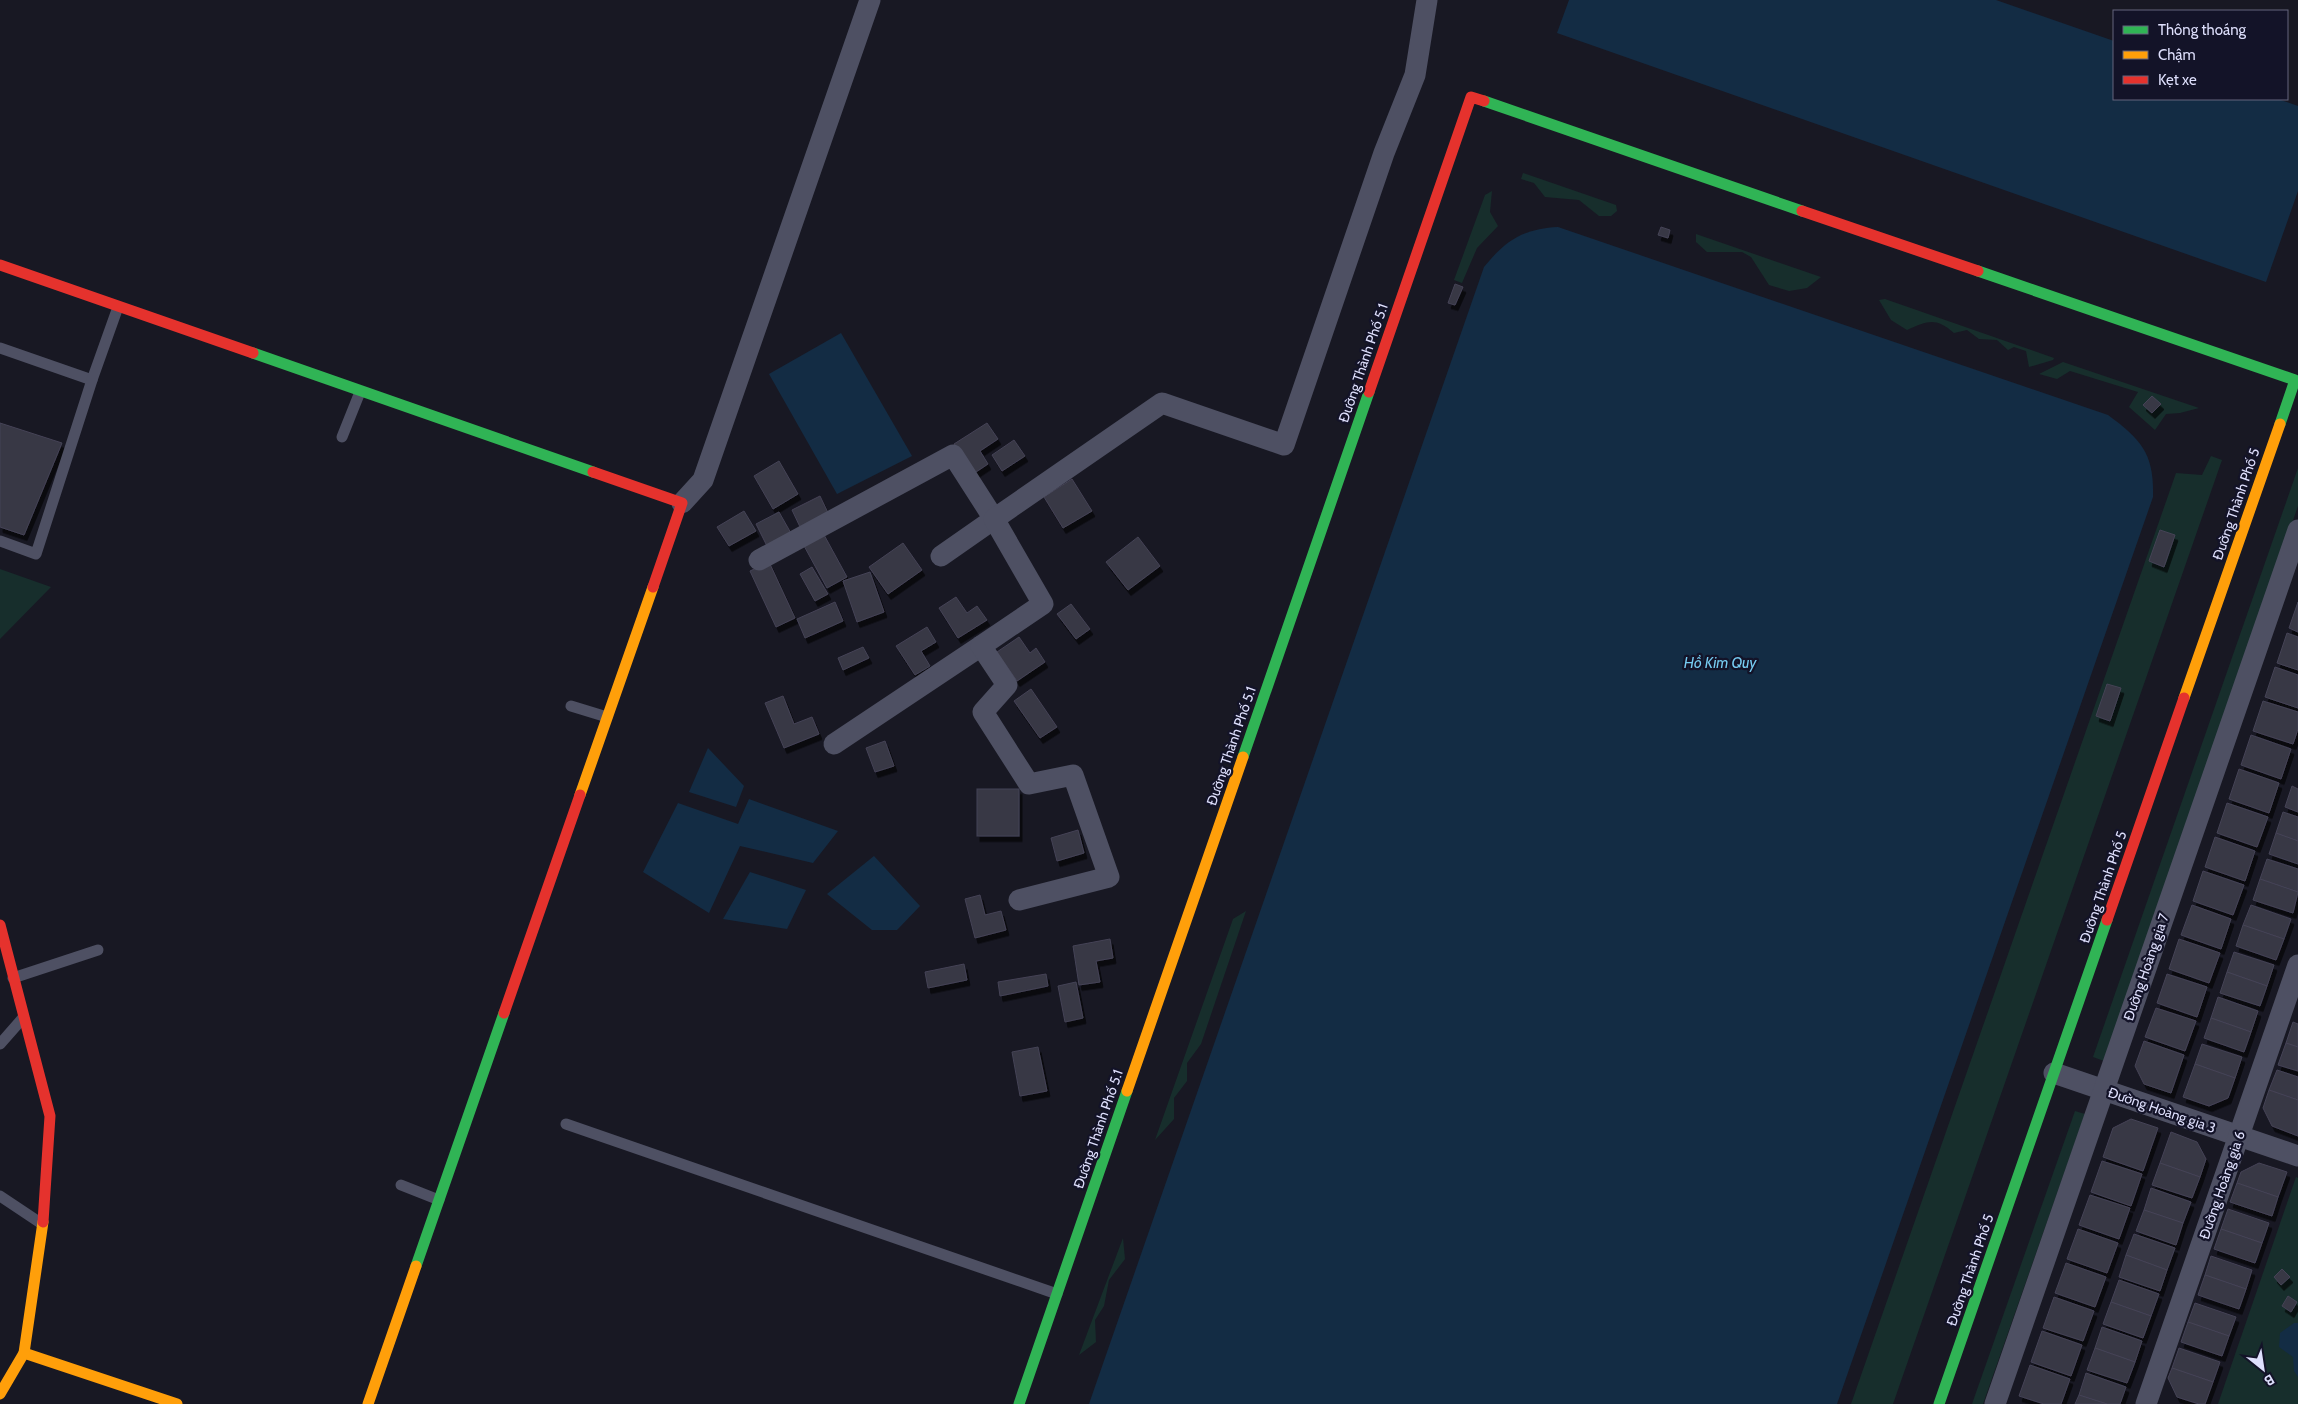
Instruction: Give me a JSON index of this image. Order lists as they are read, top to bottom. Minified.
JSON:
{"streets":{"street":["Đường Thành Phố 5.1","Đường Thành Phố 5","Đường Hoàng gia 7","Đường Hoàng gia 3","Đường Hoàng gia 6"]},"crossings":[["Đường Thành Phố 5.1","Đường Thành Phố 5"],["Đường Thành Phố 5","Đường Hoàng gia 3"],["Đường Hoàng gia 7","Đường Hoàng gia 3"],["Đường Hoàng gia 3","Đường Hoàng gia 6"]],"water":["Hồ Kim Quy"],"legend":["Thông thoáng","Chậm","Kẹt xe"],"north":"bottom right"}
